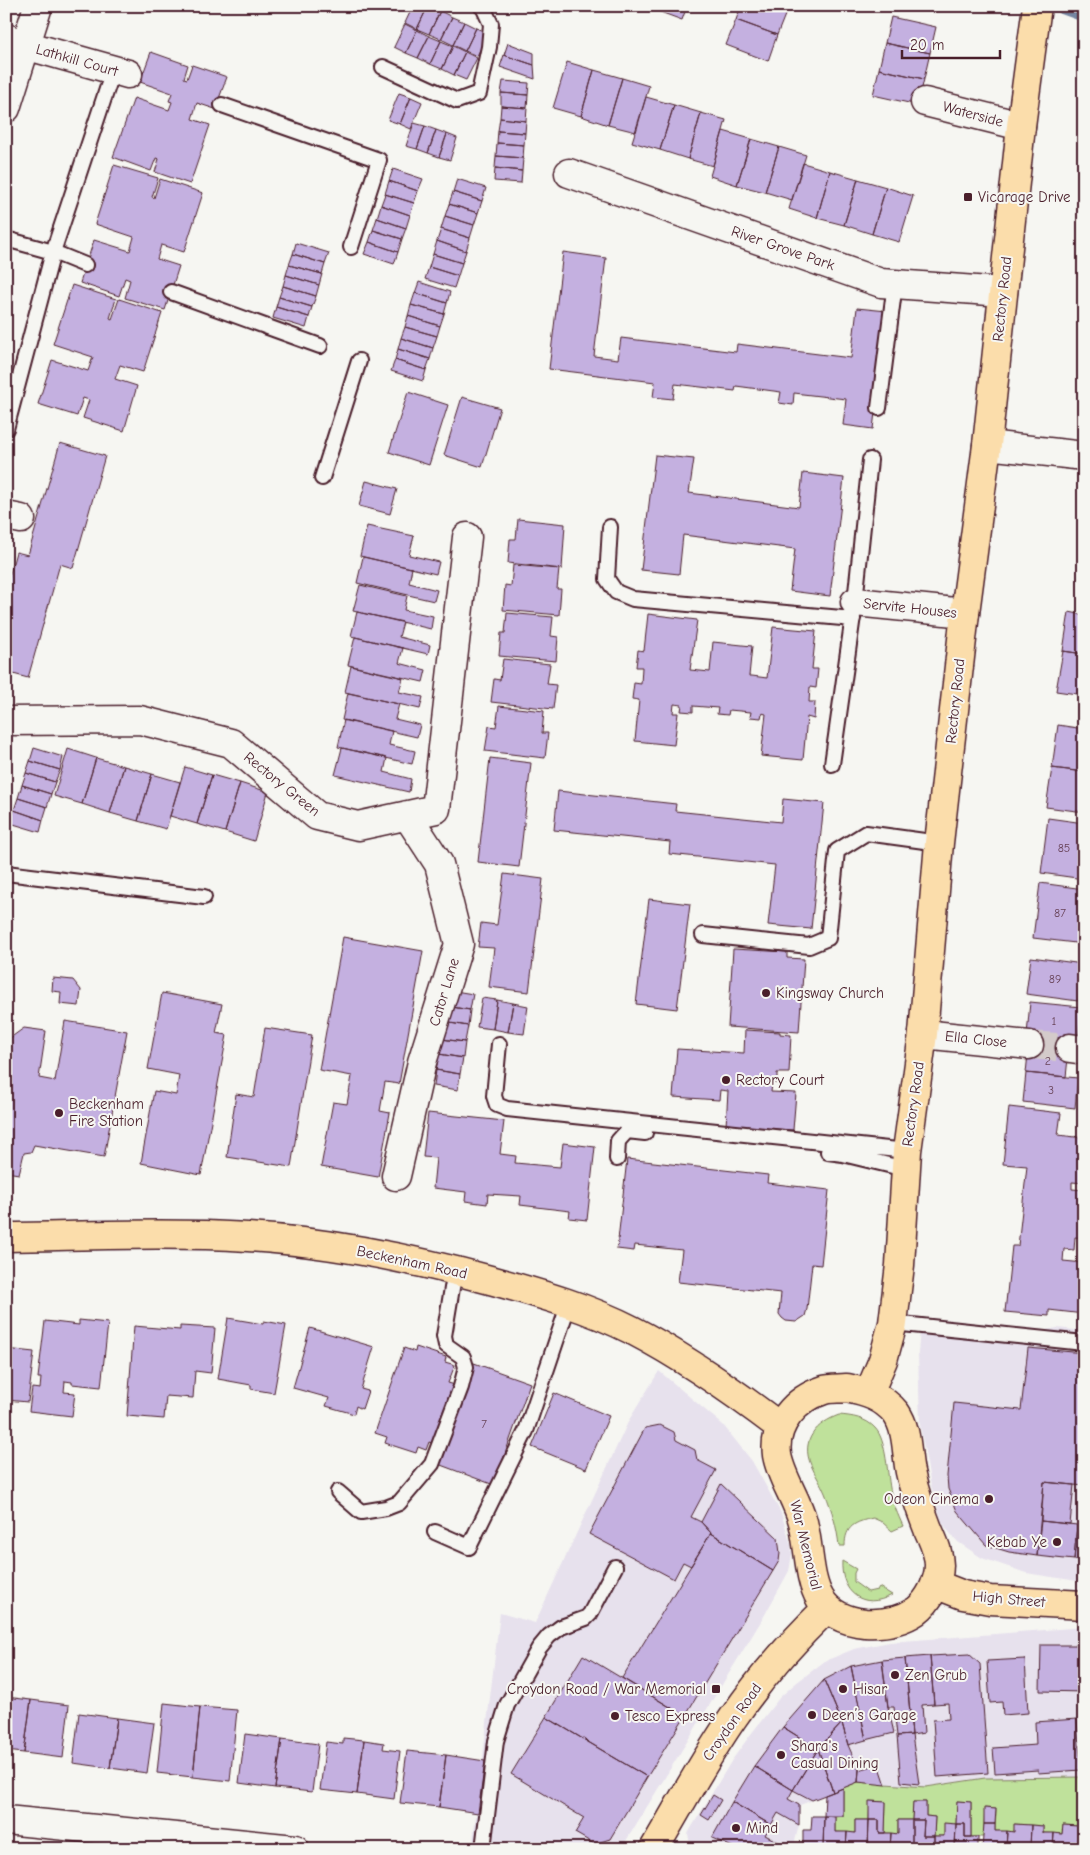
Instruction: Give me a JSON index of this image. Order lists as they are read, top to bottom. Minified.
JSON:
{"streets":{"main road":["Rectory Road","Beckenham Road","War Memorial","High Street","Croydon Road"],"street":["Lathkill Court","Waterside","River Grove Park","Servite Houses","Rectory Green","Cator Lane","Ella Close"]},"crossings":[["Waterside","Rectory Road"],["River Grove Park","Rectory Road"],["Rectory Road","Servite Houses"],["Rectory Road","Ella Close"],["Rectory Road","War Memorial"],["Rectory Green","Cator Lane"],["Beckenham Road","War Memorial"],["War Memorial","High Street"],["War Memorial","Croydon Road"]],"places":{"transit":["Vicarage Drive","Croydon Road / War Memorial"],"other":["Kingsway Church","Rectory Court","Beckenham Fire Station","Odeon Cinema","Kebab Ye","Zen Grub","Hisar","Deen’s Garage","Tesco Express","Shara's Casual Dining","Mind"]},"house_numbers":["85","87","89","1","2","3","7"],"scale_bar":"20 m"}
